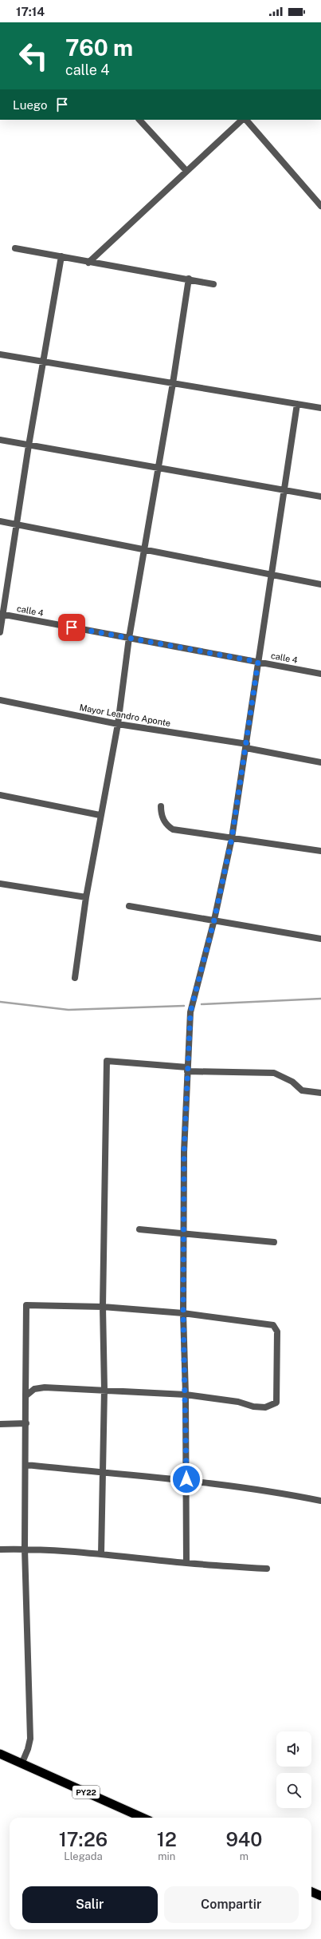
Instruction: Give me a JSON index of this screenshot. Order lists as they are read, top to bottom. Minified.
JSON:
{"streets":{"highway":["PY22"],"street":["calle 4","Mayor Leandro Aponte"]},"page":{"status":"17:14","turn":["760 m","calle 4"],"then":"Luego","eta":["17:26","Llegada","12","min","940","m"],"buttons":["Salir","Compartir"]}}
